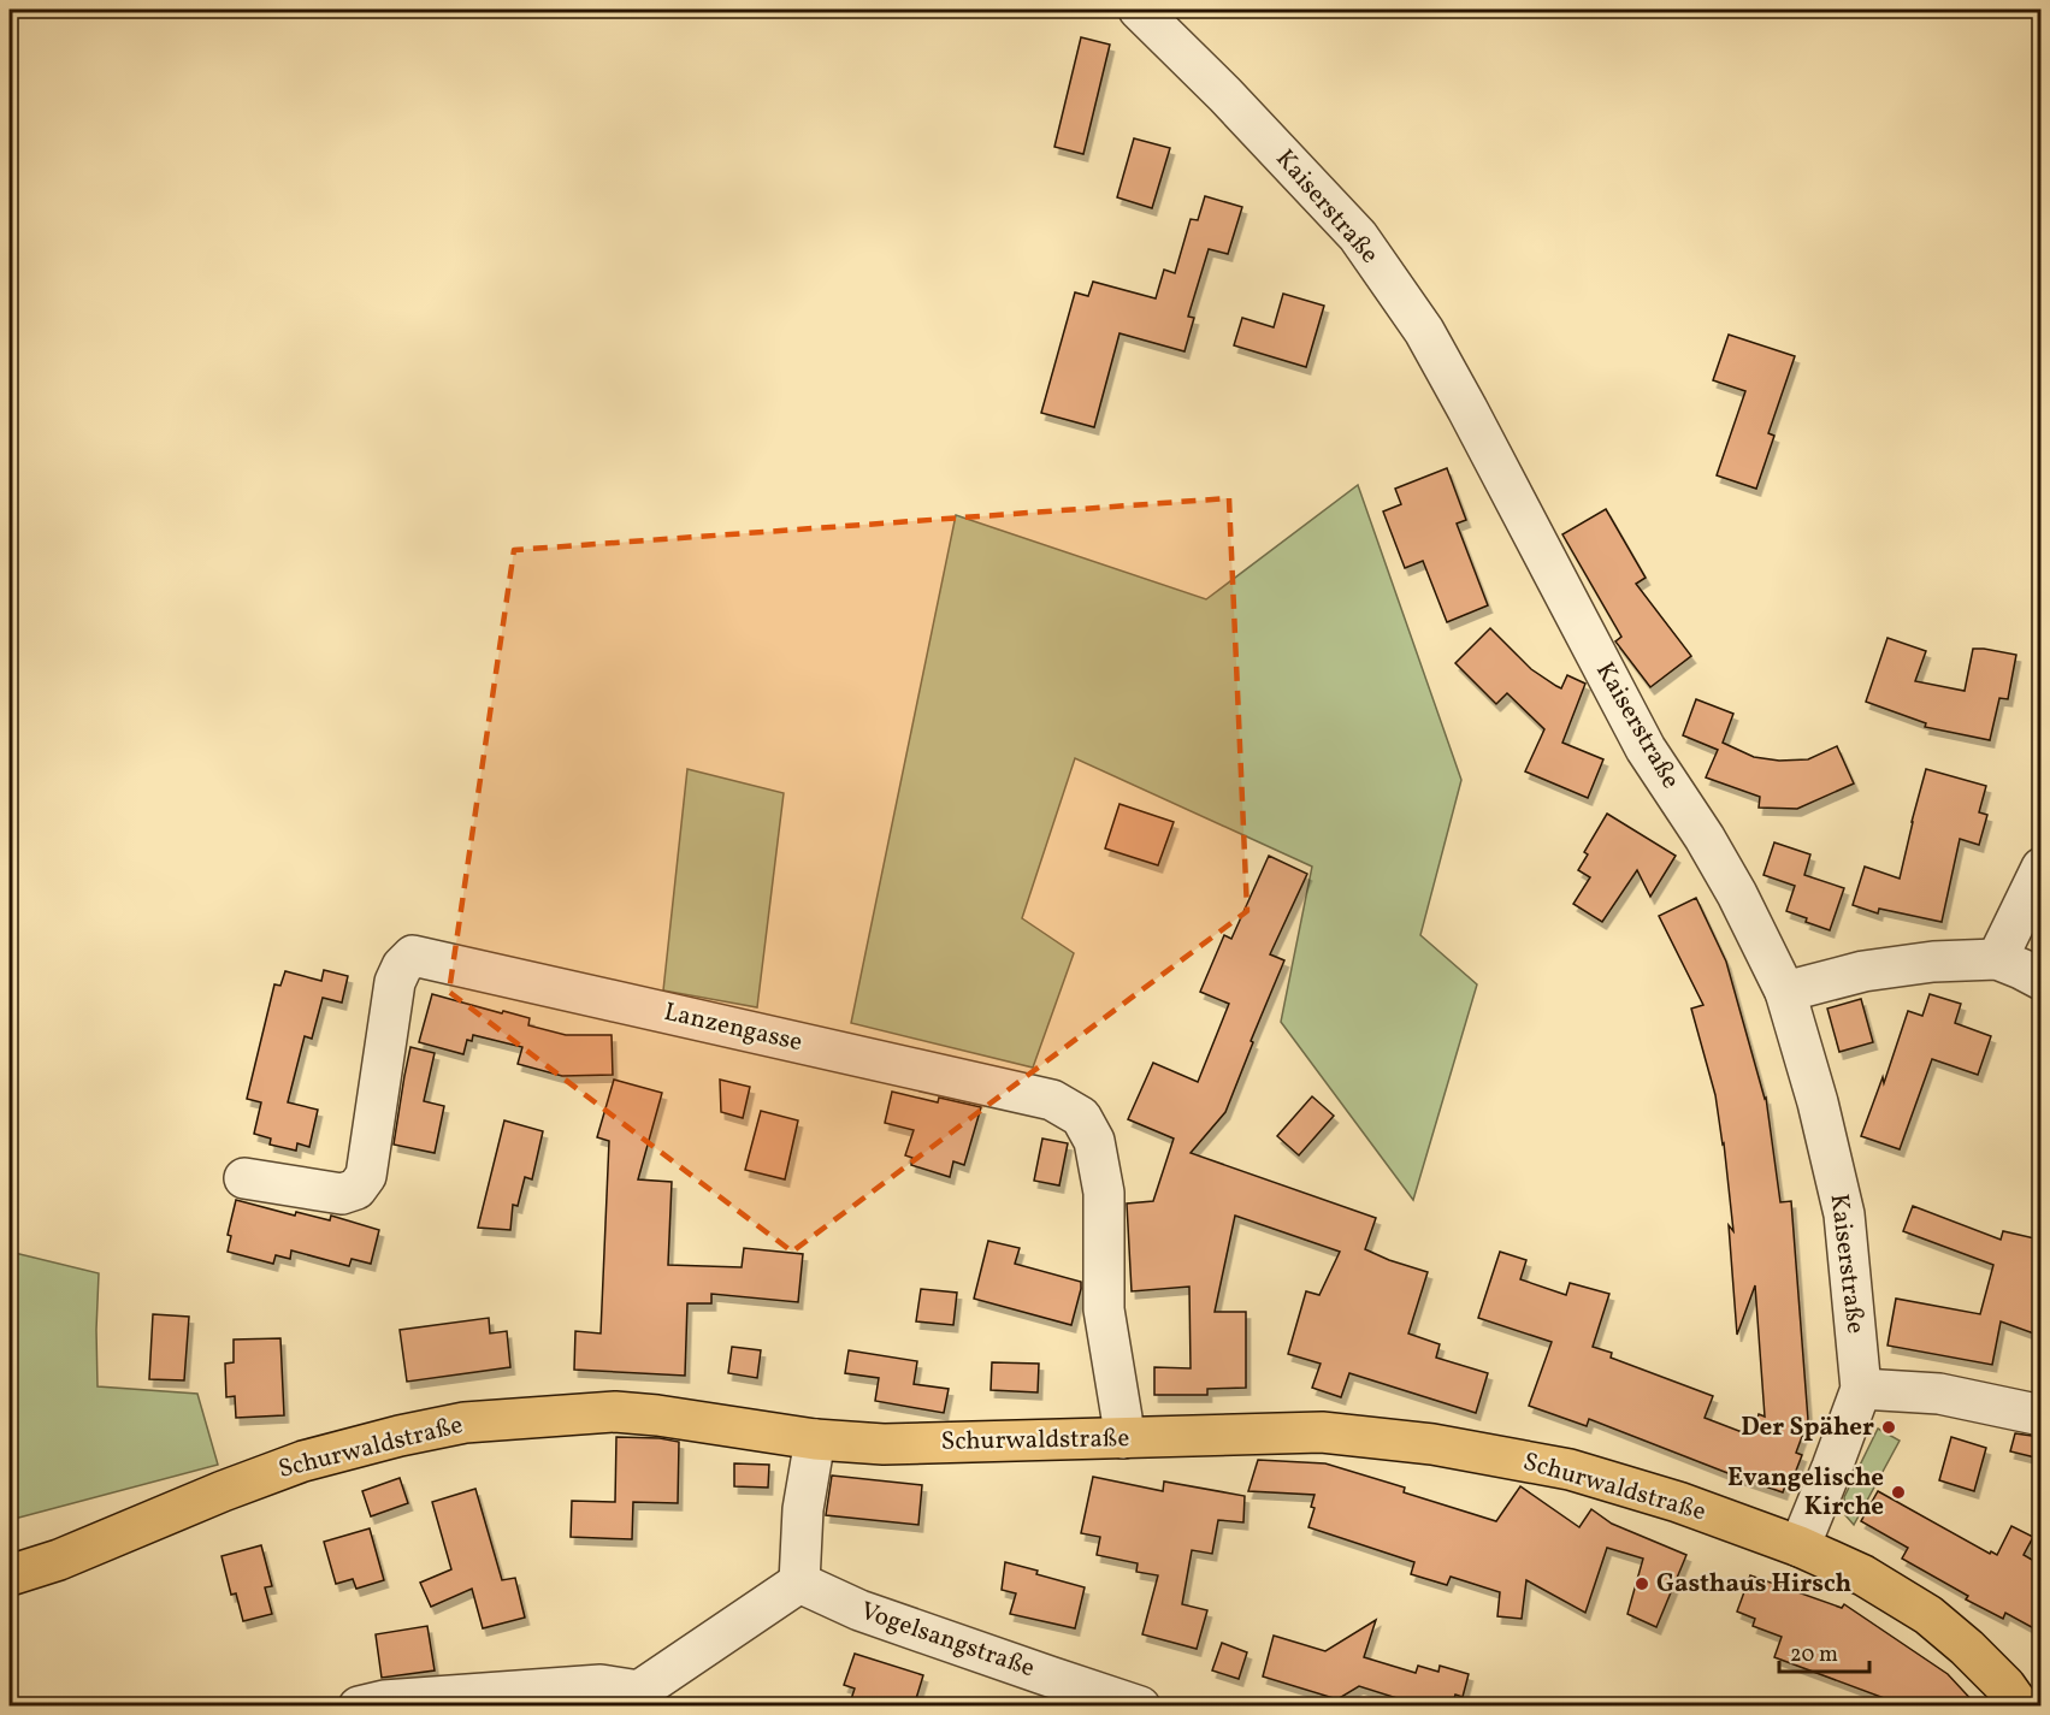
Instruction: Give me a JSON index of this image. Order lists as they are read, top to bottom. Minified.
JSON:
{"streets":{"main road":["Schurwaldstraße"],"street":["Kaiserstraße","Lanzengasse","Vogelsangstraße"]},"crossings":[["Kaiserstraße","Schurwaldstraße"],["Lanzengasse","Schurwaldstraße"]],"places":["Der Späher","Evangelische Kirche","Gasthaus Hirsch"],"scale_bar":"20 m"}
